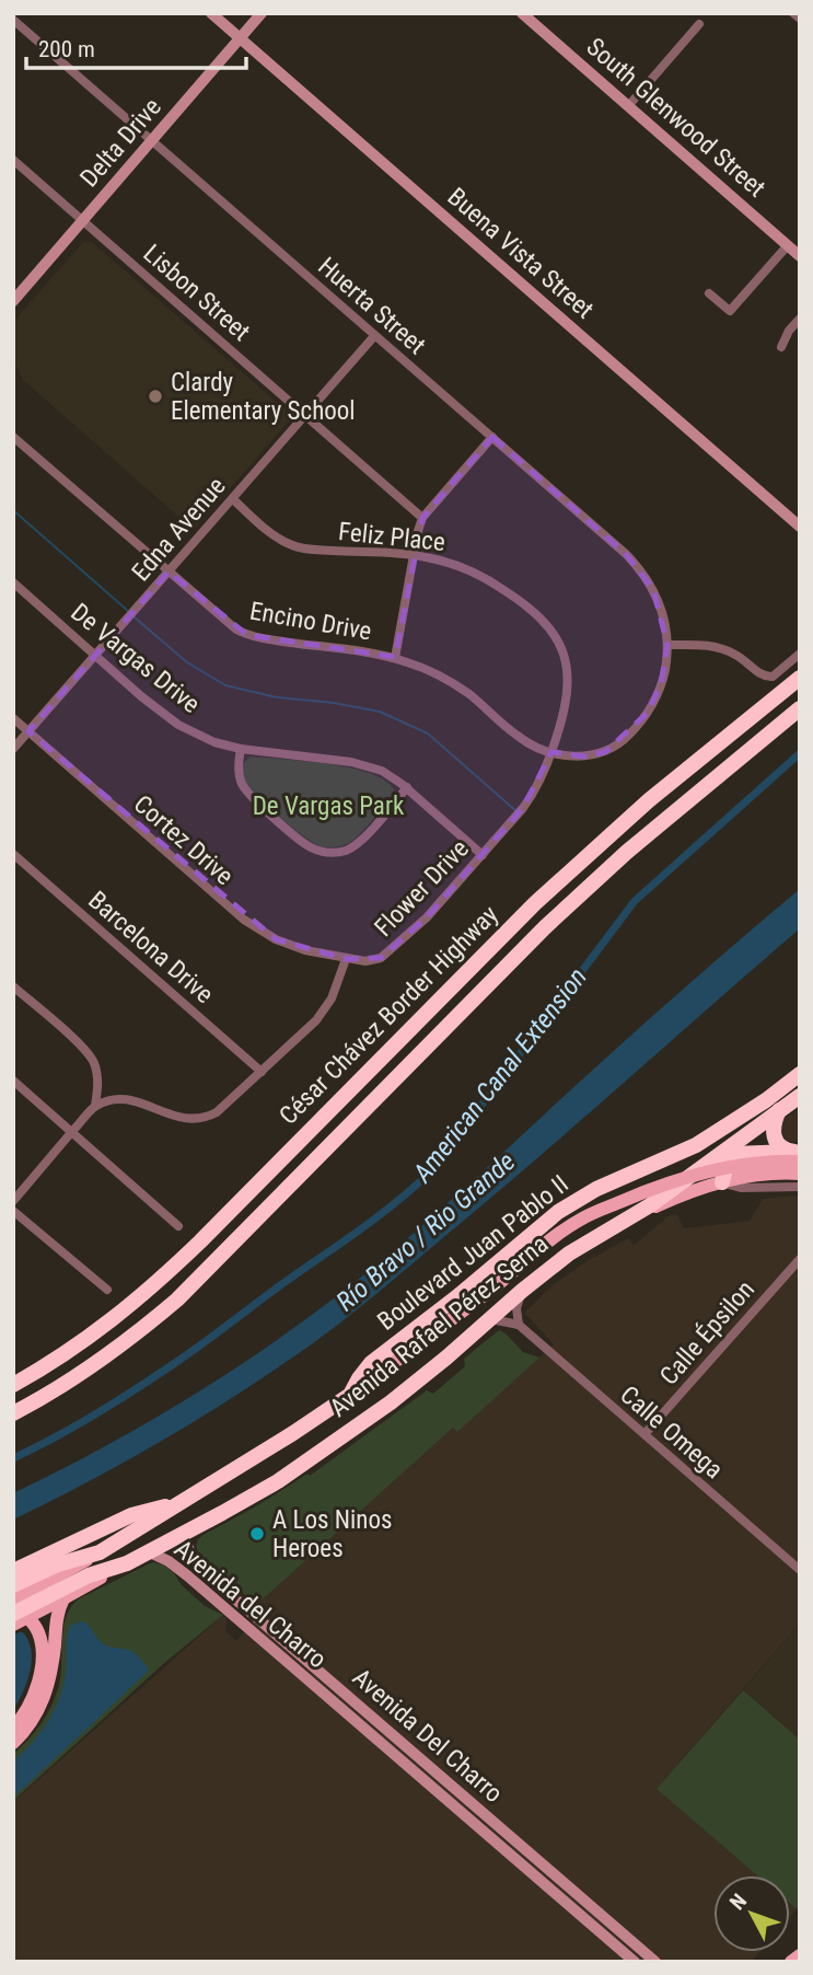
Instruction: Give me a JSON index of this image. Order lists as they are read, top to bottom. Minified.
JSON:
{"streets":{"highway":["César Chávez Border Highway","Boulevard Juan Pablo II","Avenida Rafael Pérez Serna"],"street":["South Glenwood Street","Delta Drive","Buena Vista Street","Lisbon Street","Huerta Street","Edna Avenue","Feliz Place","Encino Drive","De Vargas Drive","Cortez Drive","Flower Drive","Barcelona Drive","Calle Épsilon","Calle Omega","Avenida del Charro","Avenida Del Charro"]},"crossings":[["Delta Drive","Buena Vista Street"],["Delta Drive","Lisbon Street"],["Delta Drive","Huerta Street"],["Lisbon Street","Edna Avenue"],["Huerta Street","Edna Avenue"],["Edna Avenue","Feliz Place"],["Edna Avenue","Encino Drive"],["Edna Avenue","De Vargas Drive"],["Edna Avenue","Cortez Drive"],["Feliz Place","Encino Drive"],["Feliz Place","Flower Drive"],["Encino Drive","Flower Drive"],["De Vargas Drive","Flower Drive"],["Cortez Drive","Flower Drive"],["Boulevard Juan Pablo II","Avenida Rafael Pérez Serna"],["Avenida Rafael Pérez Serna","Avenida del Charro"],["Avenida Rafael Pérez Serna","Avenida Del Charro"],["Calle Épsilon","Calle Omega"]],"water":["American Canal Extension","Río Bravo / Rio Grande"],"parks":["De Vargas Park"],"places":["Clardy Elementary School","A Los Ninos Heroes"],"scale_bar":"200 m","north":"top left"}
